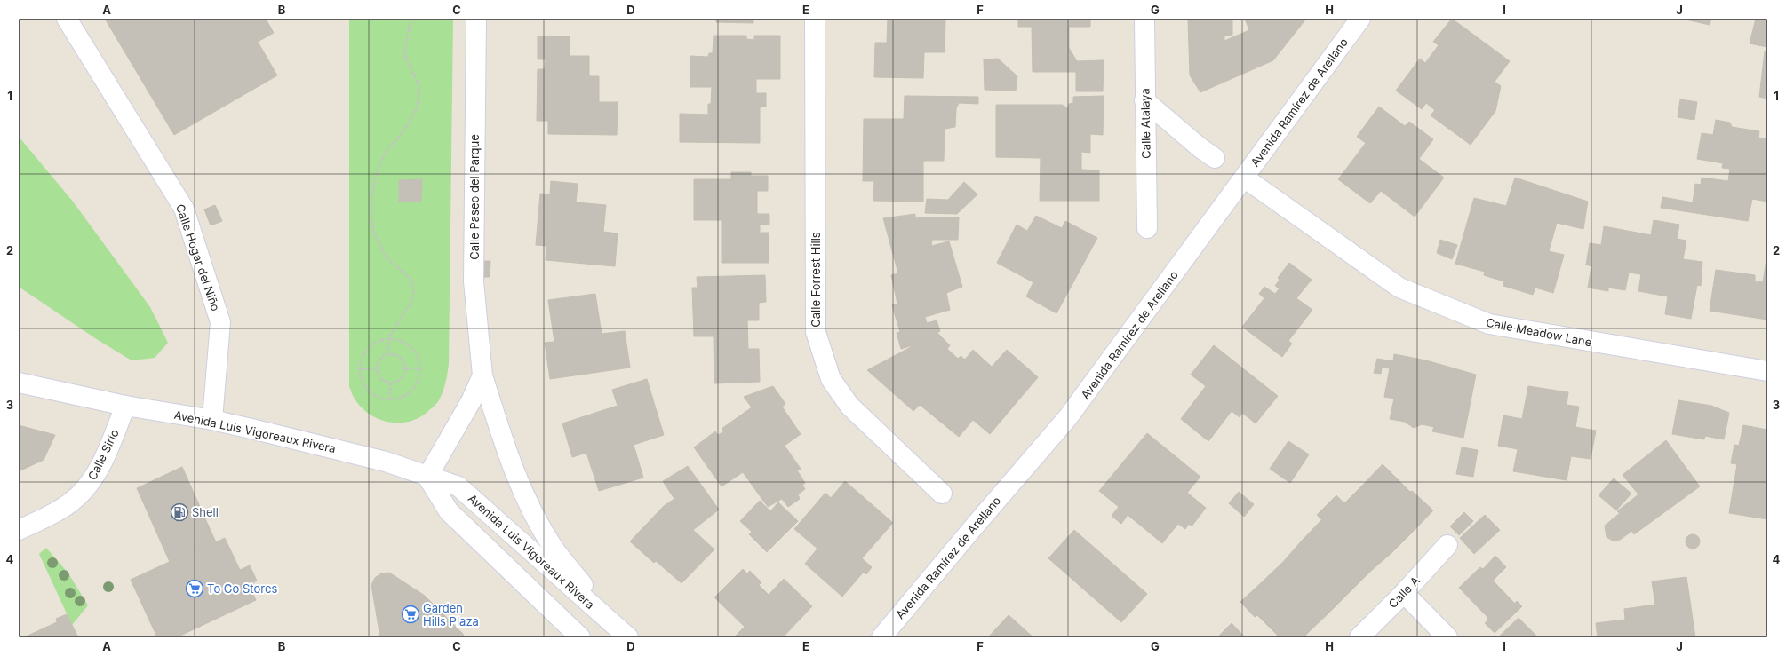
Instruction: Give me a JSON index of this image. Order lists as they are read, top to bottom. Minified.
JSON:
{"streets":{"street":["Avenida Ramírez de Arellano","Calle Atalaya","Calle Paseo del Parque","Calle Hogar del Niño","Calle Forrest Hills","Calle Meadow Lane","Avenida Luis Vigoreaux Rivera","Calle Sirio","Calle A"]},"crossings":[["Avenida Ramírez de Arellano","Calle Meadow Lane"],["Calle Paseo del Parque","Avenida Luis Vigoreaux Rivera"],["Calle Hogar del Niño","Avenida Luis Vigoreaux Rivera"],["Avenida Luis Vigoreaux Rivera","Calle Sirio"]],"places":{"fuel station":["Shell"],"supermarket":["To Go Stores","Garden Hills Plaza"]},"grid":{"columns":["A","B","C","D","E","F","G","H","I","J"],"rows":["1","2","3","4"]}}
